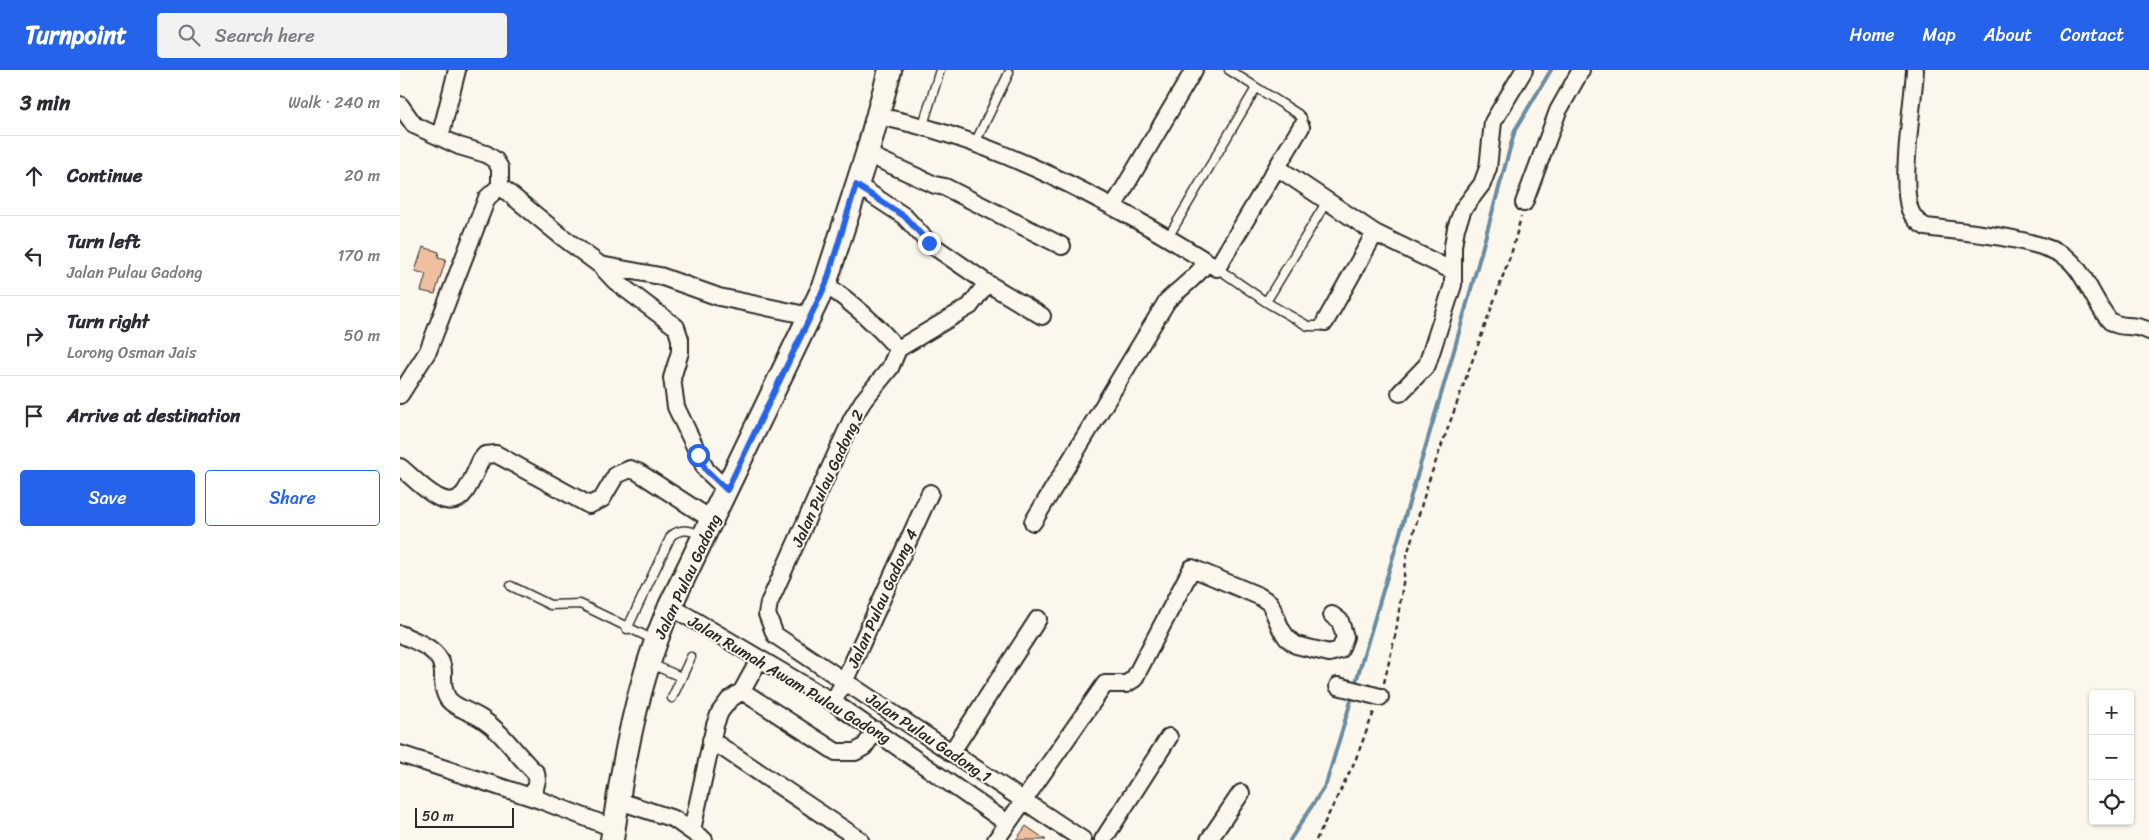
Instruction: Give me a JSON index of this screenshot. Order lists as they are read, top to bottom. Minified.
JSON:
{"streets":{"main road":["Jalan Pulau Gadong"],"street":["Jalan Pulau Gadong 2","Jalan Pulau Gadong 4","Jalan Rumah Awam Pulau Gadong","Jalan Pulau Gadong 1"]},"crossings":[["Jalan Pulau Gadong 2","Jalan Pulau Gadong 1"],["Jalan Pulau Gadong","Jalan Rumah Awam Pulau Gadong"],["Jalan Pulau Gadong 4","Jalan Rumah Awam Pulau Gadong"],["Jalan Pulau Gadong 4","Jalan Pulau Gadong 1"],["Jalan Rumah Awam Pulau Gadong","Jalan Pulau Gadong 1"]],"scale_bar":"50 m","page":{"header":"Turnpoint","search":"Search here","nav":["Home","Map","About","Contact"],"heading":["3 min","Walk · 240 m"],"list":[["Continue","20 m"],["Turn left","Jalan Pulau Gadong","170 m"],["Turn right","Lorong Osman Jais","50 m"],"Arrive at destination"],"buttons":["Save","Share"],"map_buttons":["+","−"],"scale":"50 m"}}
